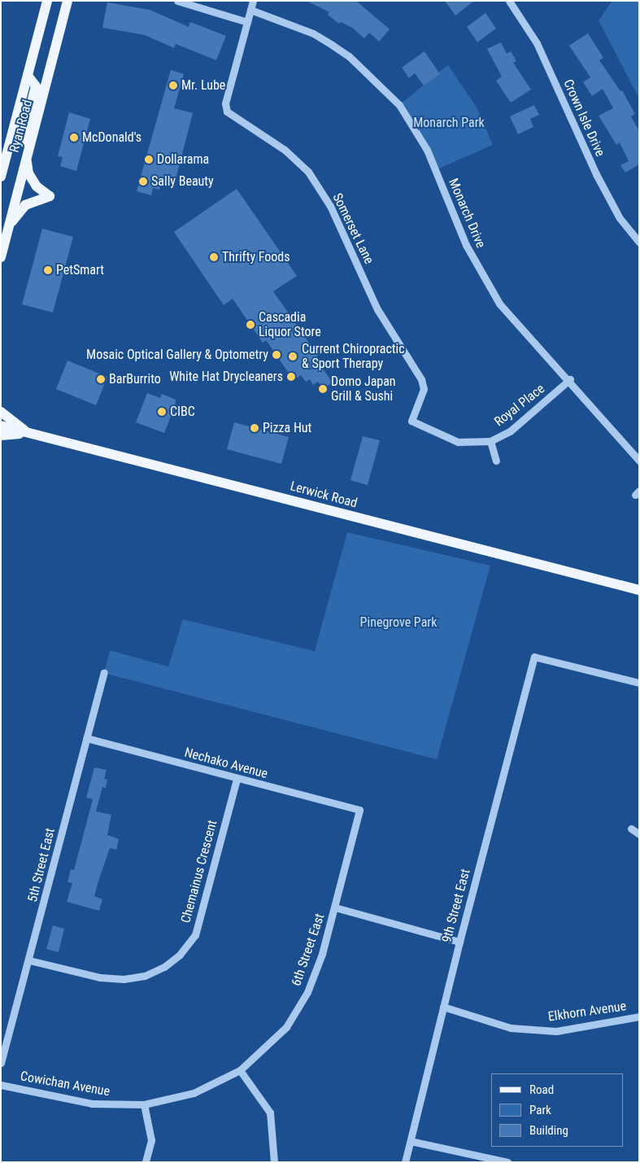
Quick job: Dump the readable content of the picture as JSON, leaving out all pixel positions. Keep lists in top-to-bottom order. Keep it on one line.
{"streets":{"main road":["Ryan Road","Lerwick Road"],"street":["Crown Isle Drive","Monarch Drive","Somerset Lane","Royal Place","Nechako Avenue","5th Street East","Chemainus Crescent","9th Street East","6th Street East","Elkhorn Avenue","Cowichan Avenue"]},"crossings":[["Monarch Drive","Somerset Lane"],["Monarch Drive","Royal Place"],["Somerset Lane","Royal Place"],["Nechako Avenue","5th Street East"],["Nechako Avenue","Chemainus Crescent"],["Nechako Avenue","6th Street East"],["5th Street East","Chemainus Crescent"],["9th Street East","Elkhorn Avenue"],["6th Street East","Cowichan Avenue"]],"parks":["Monarch Park","Pinegrove Park"],"places":["Mr. Lube","McDonald's","Dollarama","Sally Beauty","Thrifty Foods","PetSmart","Cascadia Liquor Store","Mosaic Optical Gallery & Optometry","Current Chiropractic & Sport Therapy","White Hat Drycleaners","BarBurrito","Domo Japan Grill & Sushi","CIBC","Pizza Hut"],"legend":["Road","Park","Building"]}
